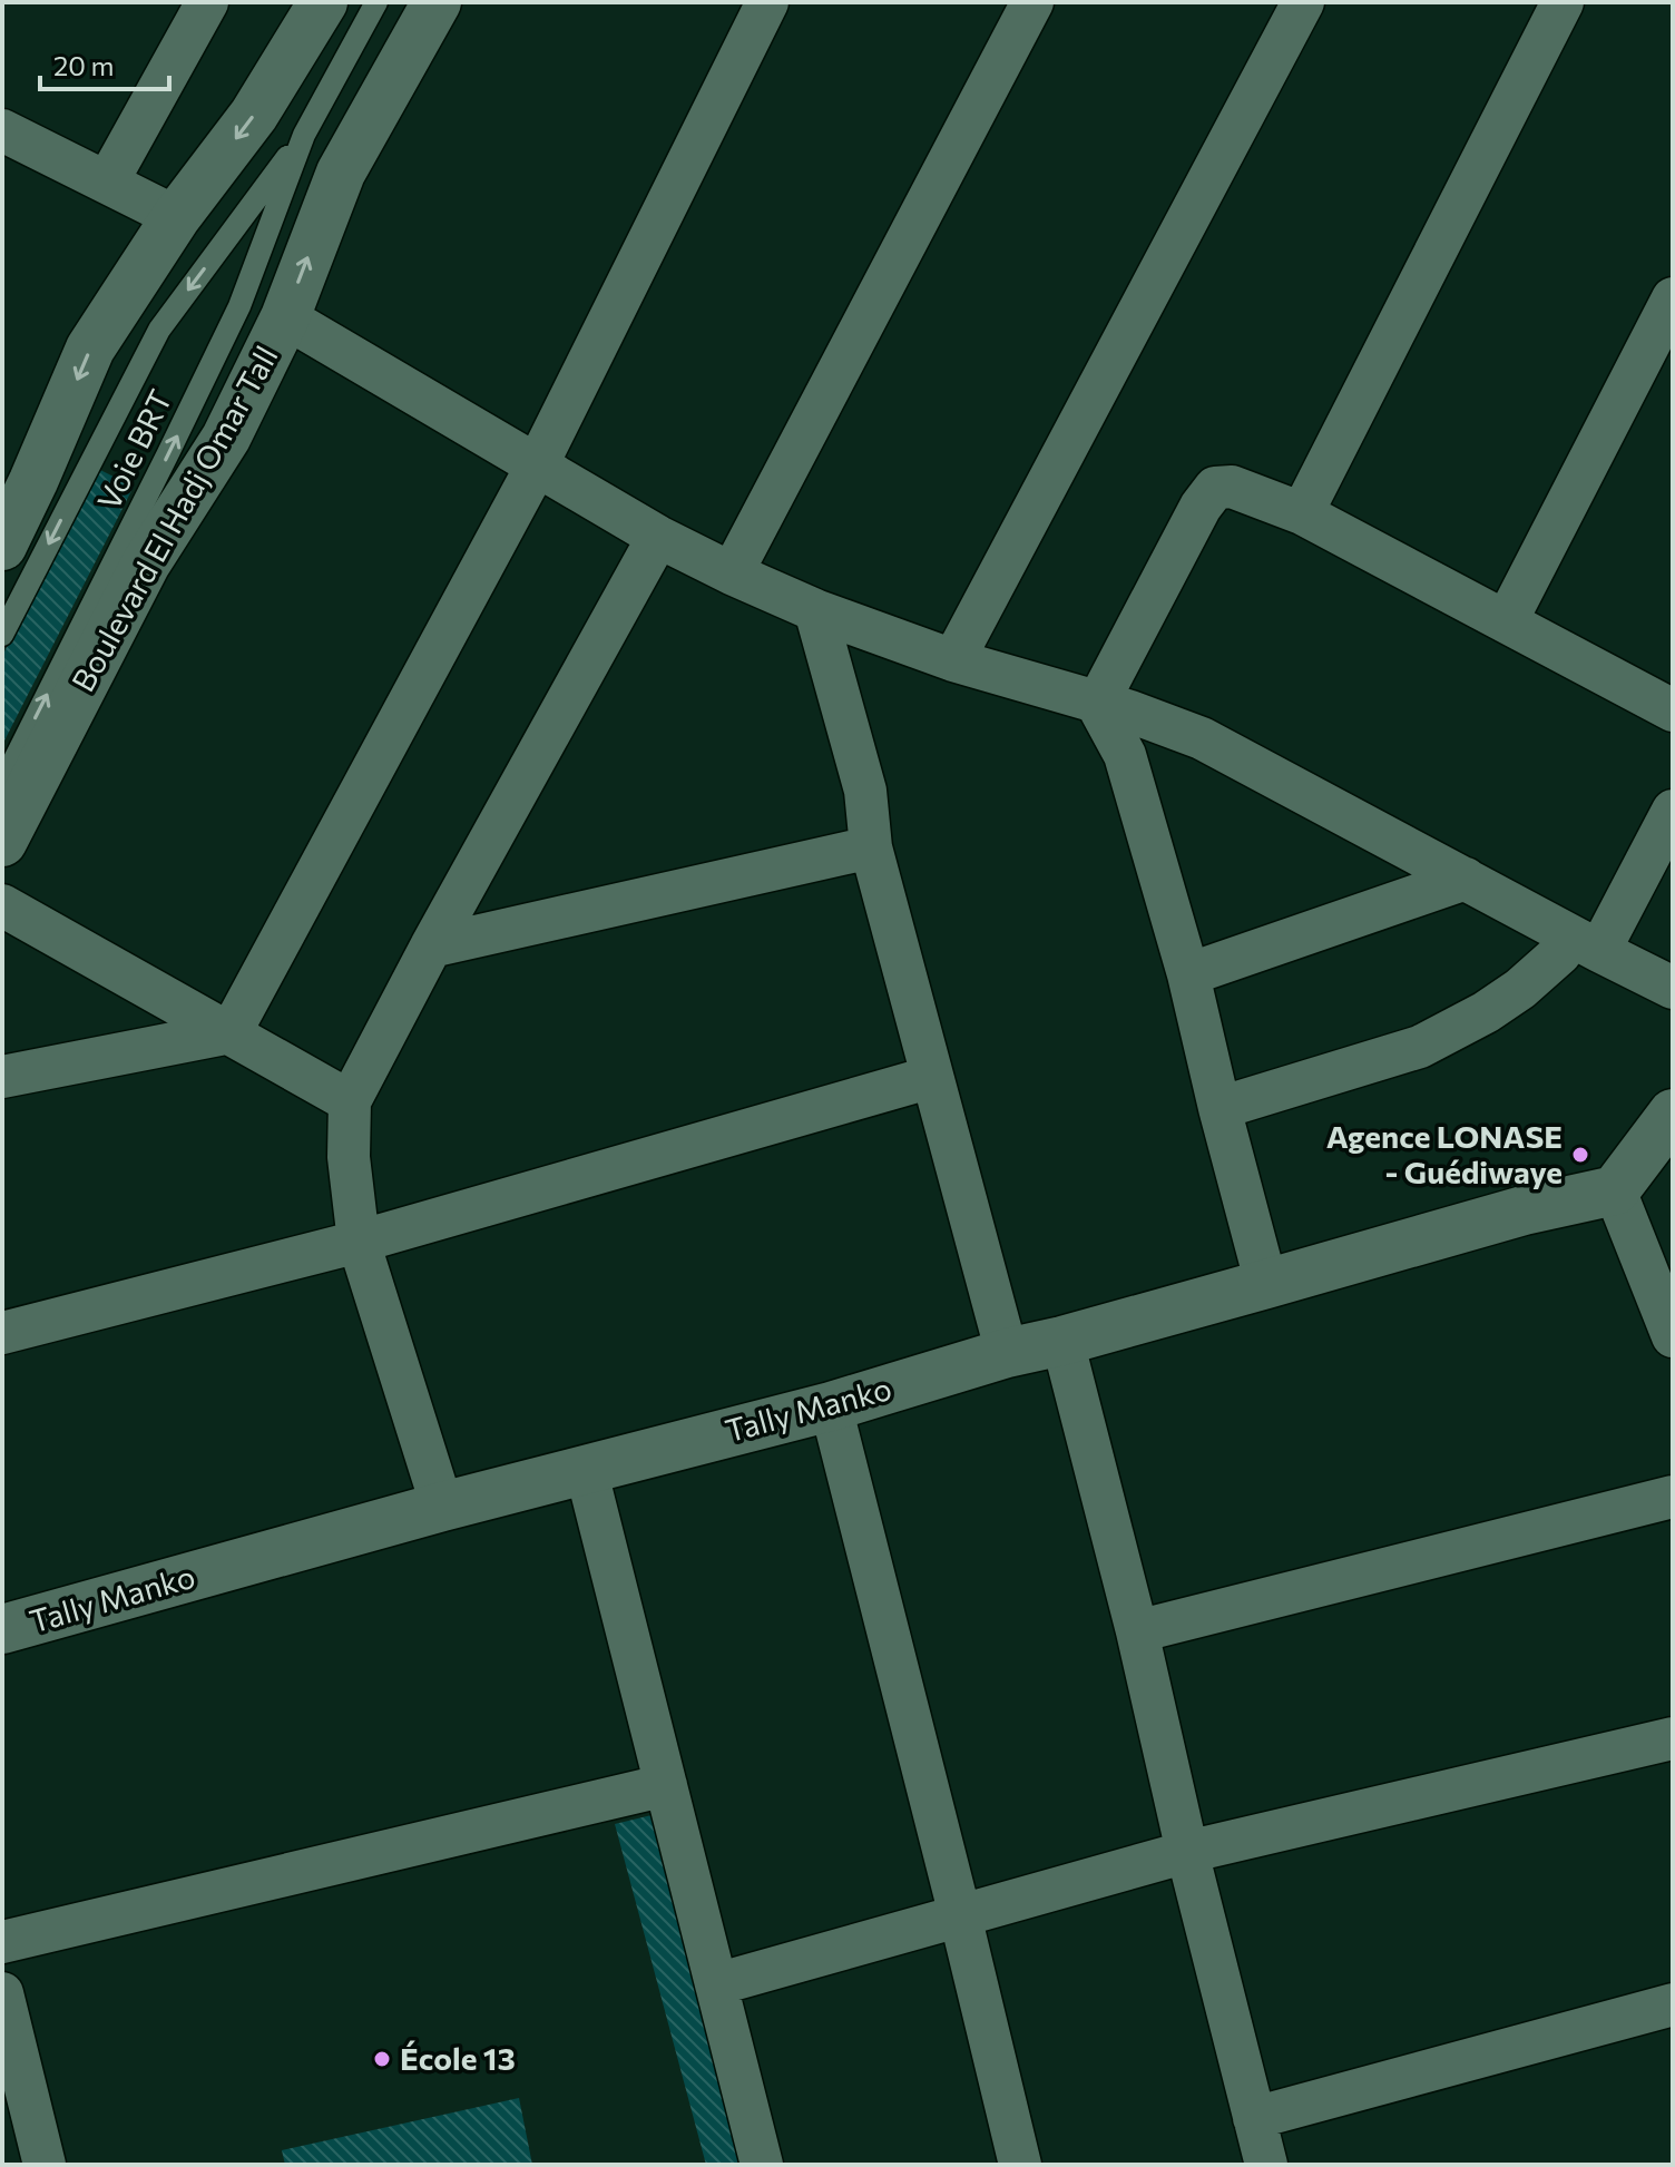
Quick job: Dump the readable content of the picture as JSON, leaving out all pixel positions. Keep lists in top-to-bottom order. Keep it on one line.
{"streets":{"street":["Boulevard El Hadj Omar Tall","Tally Manko"],"lane":["Voie BRT"]},"places":["Agence LONASE - Guédiwaye","École 13"],"scale_bar":"20 m"}
